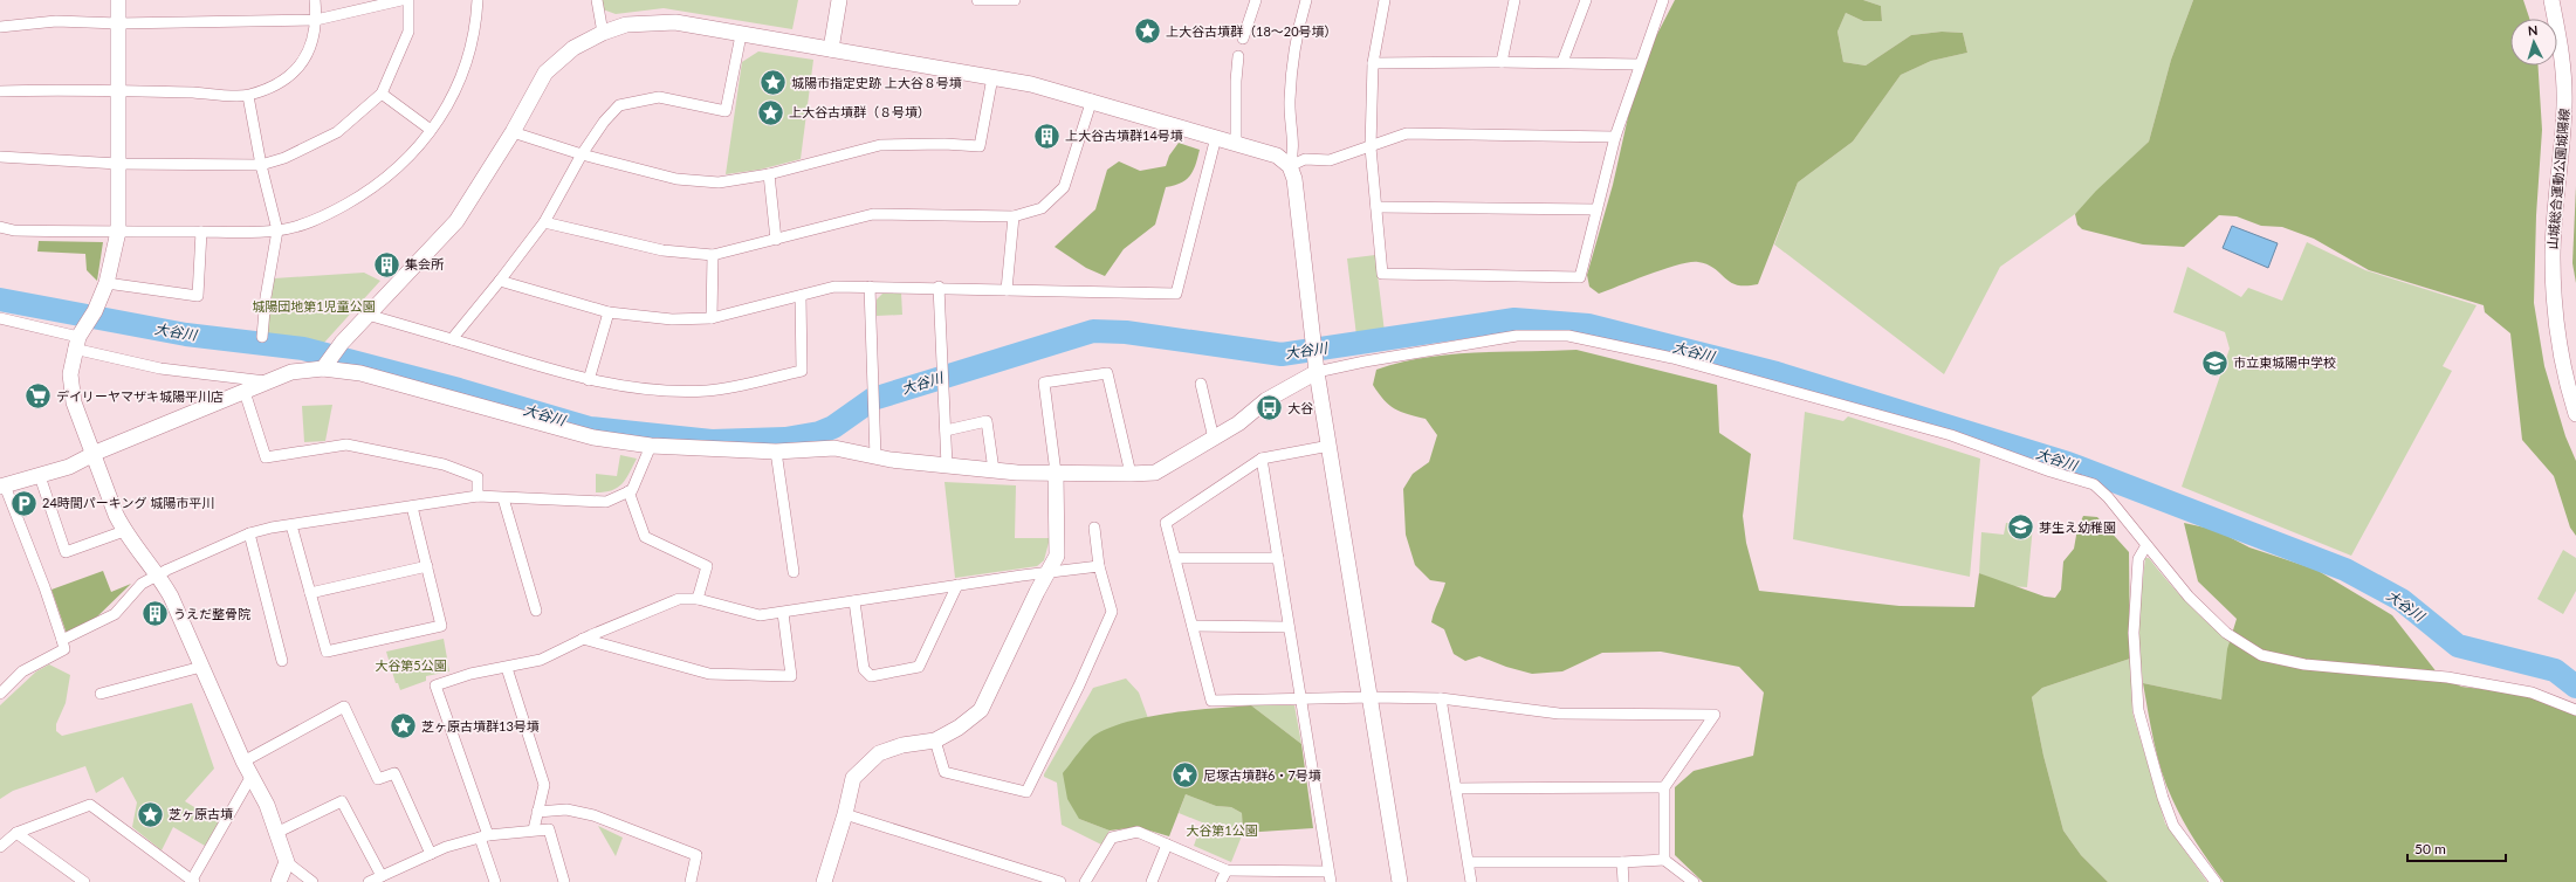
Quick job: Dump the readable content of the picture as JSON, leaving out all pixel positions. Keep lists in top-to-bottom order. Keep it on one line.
{"streets":{"street":["山城総合運動公園城陽線"]},"water":["大谷川"],"parks":["城陽団地第1児童公園","大谷第5公園","大谷第1公園"],"places":{"place":["上大谷古墳群（18～20号墳）","城陽市指定史跡 上大谷８号墳","上大谷古墳群（８号墳）","芝ヶ原古墳群13号墳","尼塚古墳群6・7号墳","芝ヶ原古墳"],"building":["上大谷古墳群14号墳","集会所","うえだ整骨院"],"school or university":["市立東城陽中学校","芽生え幼稚園"],"supermarket":["デイリーヤマザキ城陽平川店"],"bus stop":["大谷"],"parking":["24時間パーキング 城陽市平川"]},"scale_bar":"50 m","north":"top"}
